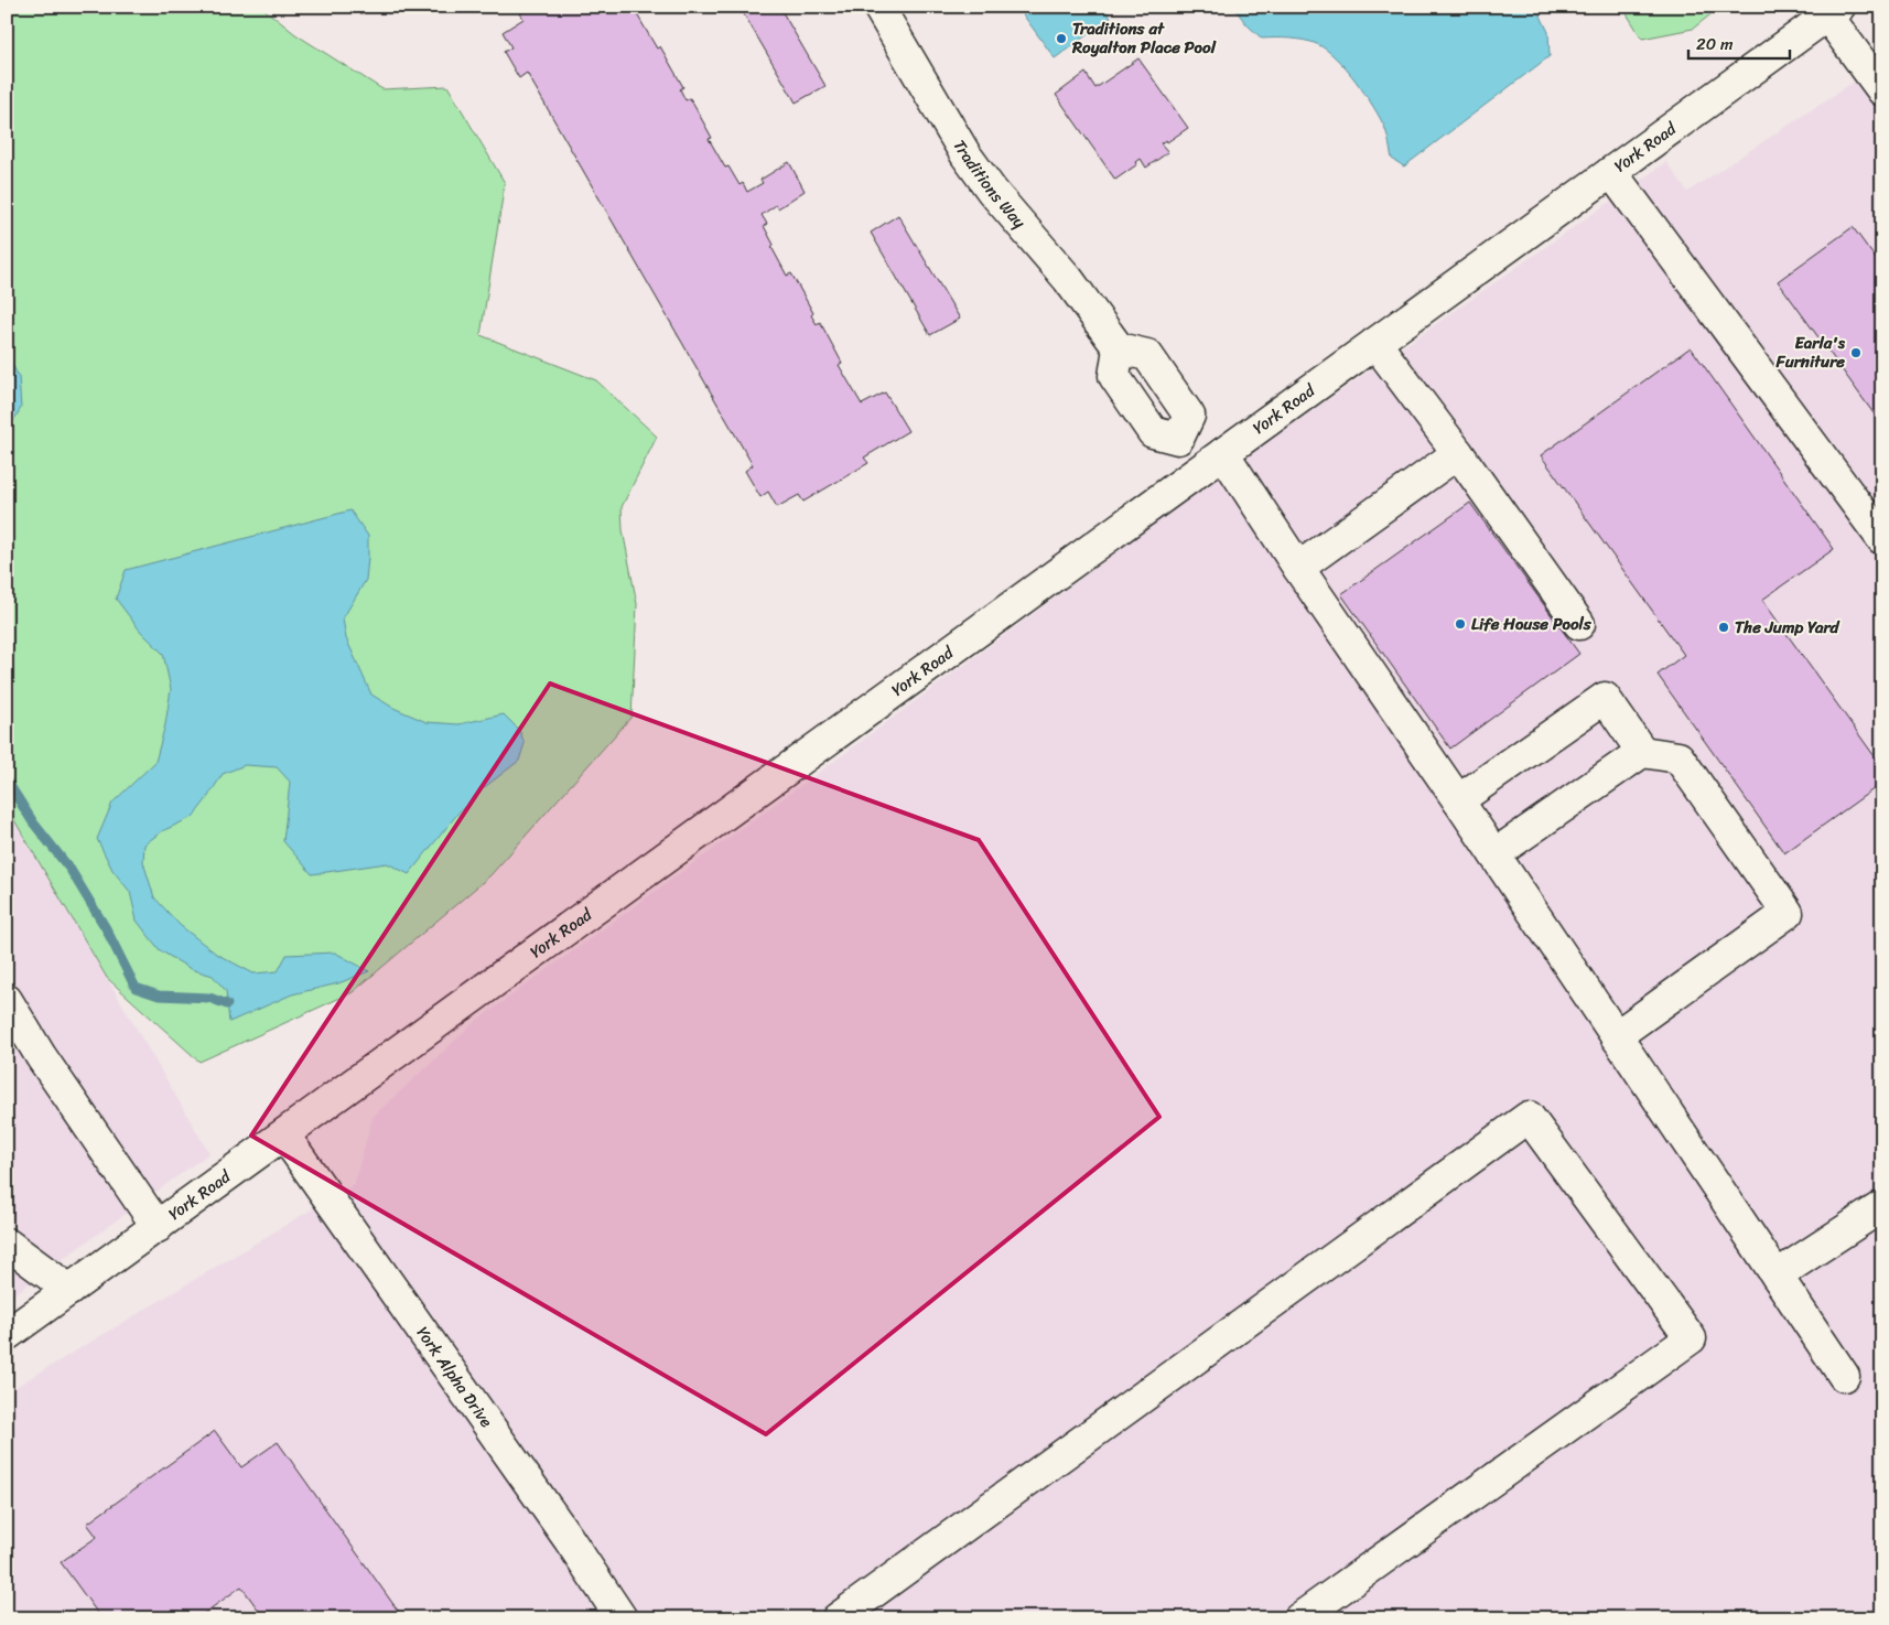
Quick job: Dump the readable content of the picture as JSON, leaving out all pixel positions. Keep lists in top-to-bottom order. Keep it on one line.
{"streets":{"street":["York Road","Traditions Way","York Alpha Drive"]},"crossings":[["York Road","York Alpha Drive"]],"places":["Traditions at Royalton Place Pool","Earla's Furniture","Life House Pools","The Jump Yard"],"scale_bar":"20 m"}
